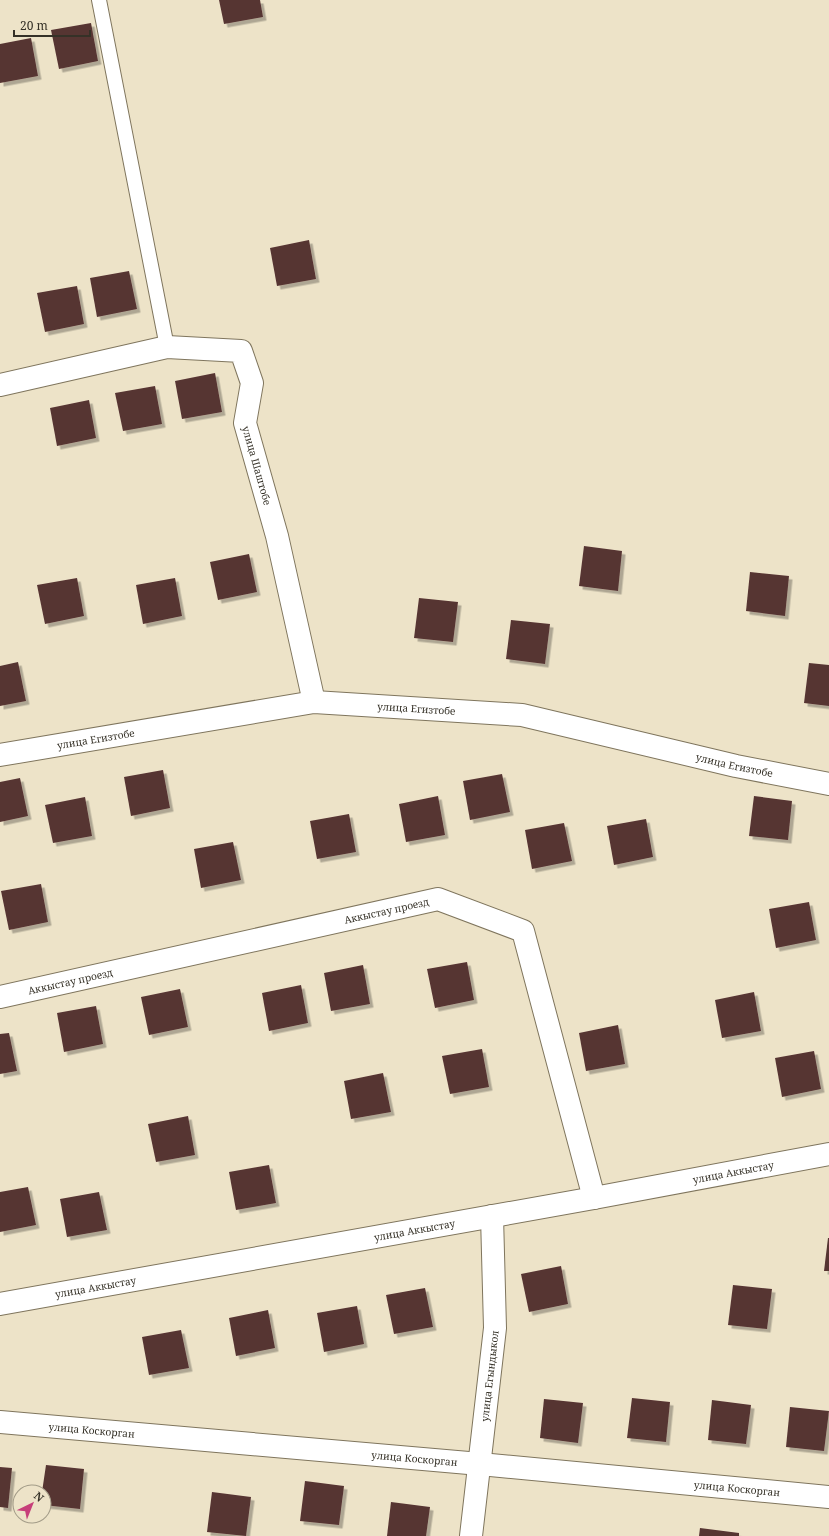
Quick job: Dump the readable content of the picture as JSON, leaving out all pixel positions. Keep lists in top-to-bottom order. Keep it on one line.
{"streets":{"street":["улица Шаштобе","улица Егизтобе","Аккыстау проезд","улица Аккыстау","улица Егындыкол","улица Коскорган"]},"crossings":[["улица Шаштобе","улица Егизтобе"],["Аккыстау проезд","улица Аккыстау"],["улица Аккыстау","улица Егындыкол"],["улица Егындыкол","улица Коскорган"]],"scale_bar":"20 m","north":"top right"}
